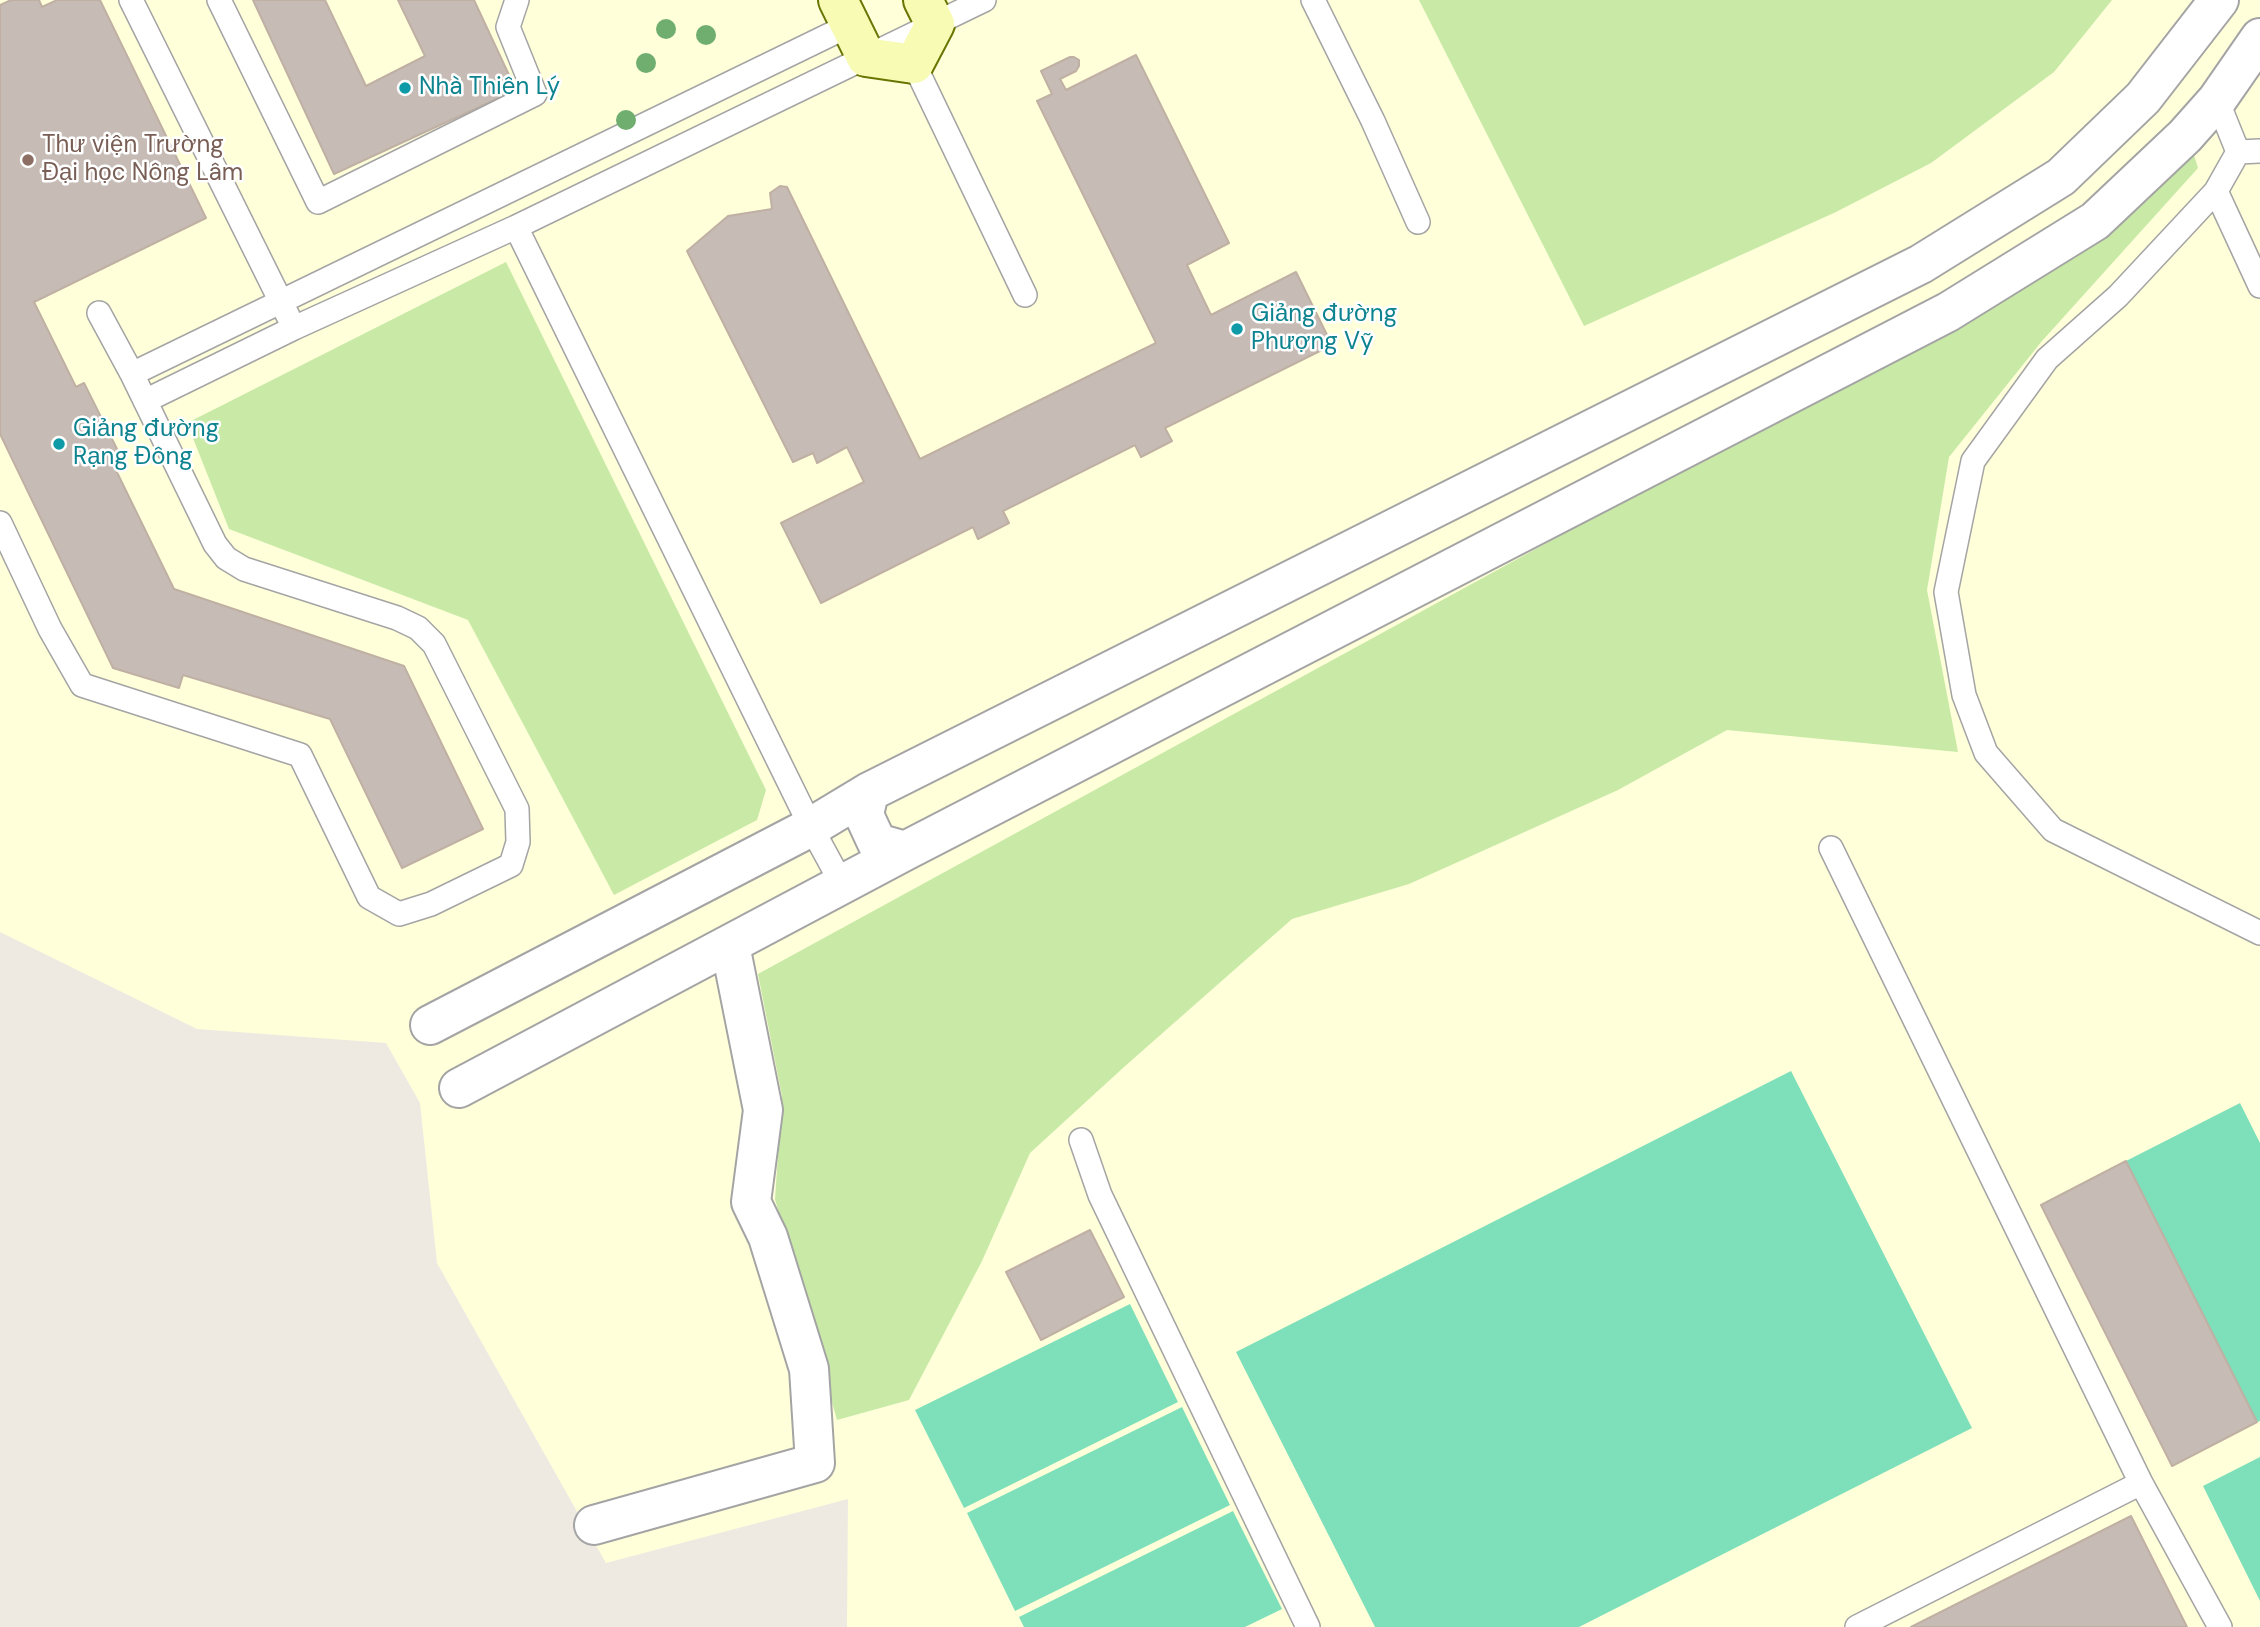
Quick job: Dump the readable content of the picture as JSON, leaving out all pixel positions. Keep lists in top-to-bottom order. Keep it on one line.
{"places":["Nhà Thiên Lý","Thư viện Trường Đại học Nông Lâm","Giảng đường Phượng Vỹ","Giảng đường Rạng Đông"]}
